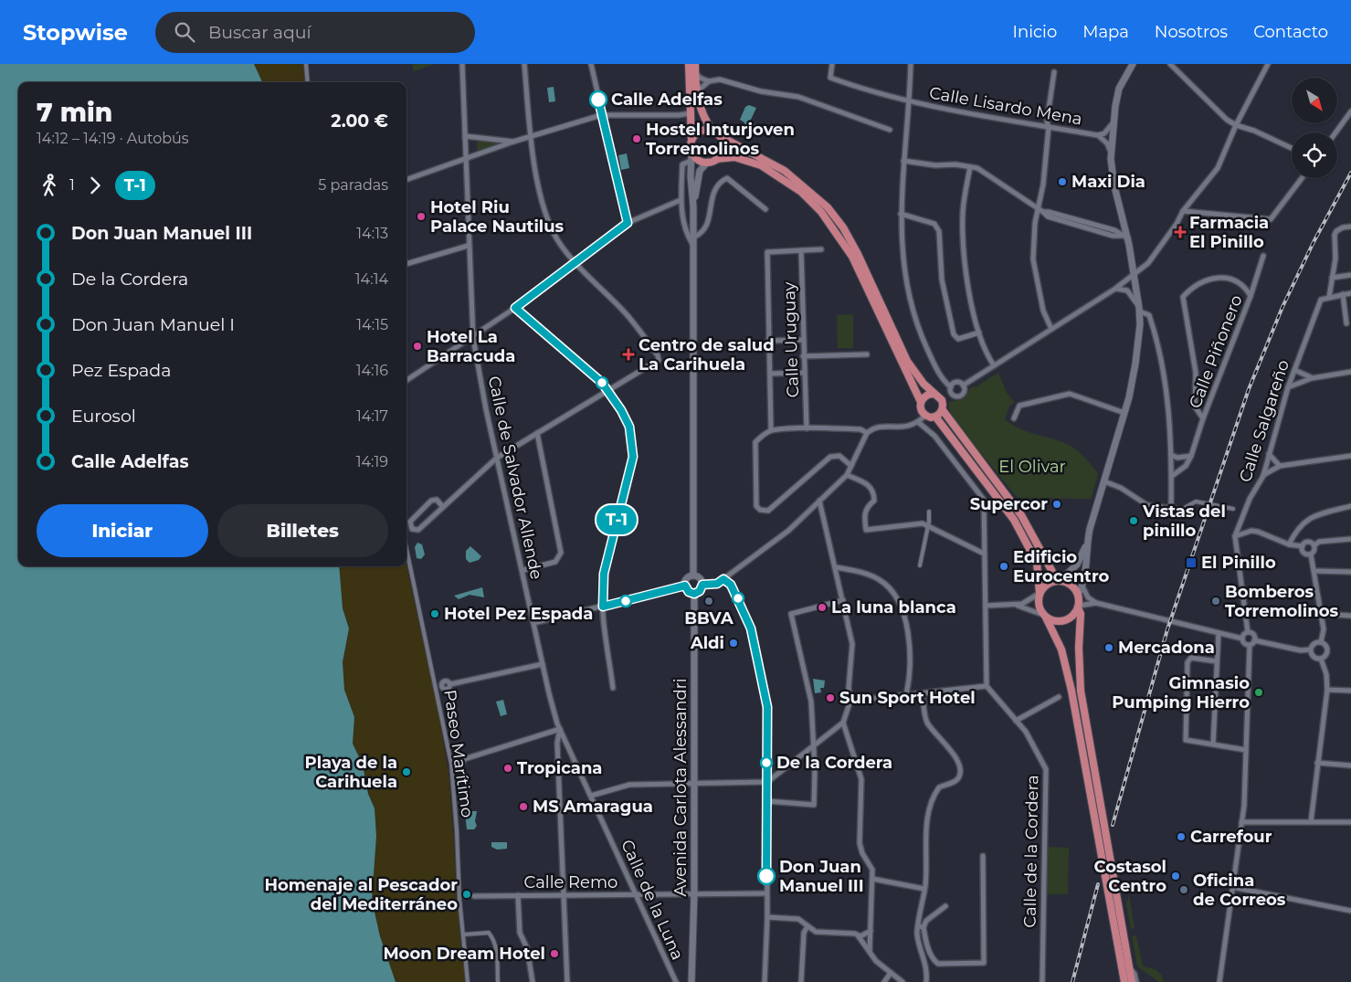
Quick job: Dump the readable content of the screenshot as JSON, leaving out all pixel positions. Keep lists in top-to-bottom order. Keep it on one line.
{"streets":{"main road":["Avenida Carlota Alessandri"],"street":["Calle Lisardo Mena","Calle Uruguay","Calle Piñonero","Calle Salgareño","Calle de Salvador Allende","Paseo Marítimo","Calle de la Cordera","Calle Remo","Calle de la Luna"]},"crossings":[["Calle de Salvador Allende","Calle de la Luna"],["Avenida Carlota Alessandri","Calle Remo"],["Calle Remo","Calle de la Luna"]],"parks":["El Olivar"],"places":{"other":["Calle Adelfas","Hostel Inturjoven Torremolinos","Maxi Dia","Hotel Riu Palace Nautilus","Hotel La Barracuda","Supercor","Vistas del pinillo","Edificio Eurocentro","BBVA","Bomberos Torremolinos","La luna blanca","Hotel Pez Espada","Aldi","Mercadona","Gimnasio Pumping Hierro","Sun Sport Hotel","De la Cordera","Tropicana","Playa de la Carihuela","MS Amaragua","Carrefour","Don Juan Manuel III","Costasol Centro","Oficina de Correos","Homenaje al Pescador del Mediterráneo","Moon Dream Hotel"],"health":["Farmacia El Pinillo","Centro de salud La Carihuela"],"transit":["El Pinillo"]},"lines":["bus line T-1"],"north":"bottom right","page":{"header":"Stopwise","search":"Buscar aquí","nav":["Inicio","Mapa","Nosotros","Contacto"],"on_map":"T-1","heading":["7 min","14:12 – 14:19 · Autobús","2.00 €"],"legs":["1","T-1","5 paradas"],"list":[{"name":"Don Juan Manuel III","value":"14:13"},{"name":"De la Cordera","value":"14:14"},{"name":"Don Juan Manuel I","value":"14:15"},{"name":"Pez Espada","value":"14:16"},{"name":"Eurosol","value":"14:17"},{"name":"Calle Adelfas","value":"14:19"}],"buttons":["Iniciar","Billetes"]}}
